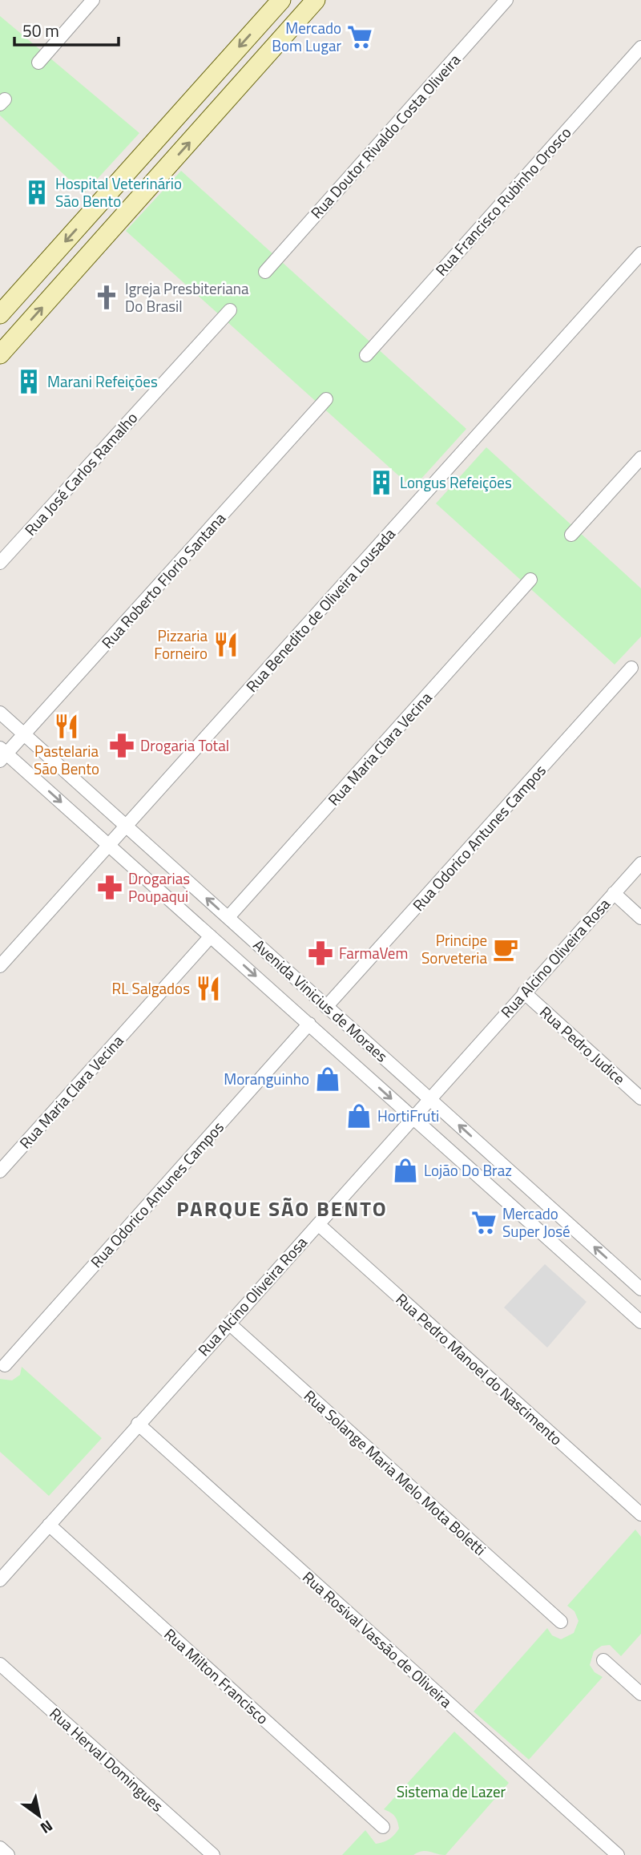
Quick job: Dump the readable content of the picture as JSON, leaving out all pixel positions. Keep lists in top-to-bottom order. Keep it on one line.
{"streets":{"street":["Rua Doutor Rivaldo Costa Oliveira","Rua Francisco Rubinho Orosco","Rua José Carlos Ramalho","Rua Roberto Florio Santana","Rua Benedito de Oliveira Lousada","Rua Maria Clara Vecina","Rua Odorico Antunes Campos","Rua Alcino Oliveira Rosa","Avenida Vinicius de Moraes","Rua Pedro Judice","Rua Pedro Manoel do Nascimento","Rua Solange Maria Melo Mota Boletti","Rua Rosival Vassão de Oliveira","Rua Milton Francisco","Rua Herval Domingues"]},"crossings":[["Rua Roberto Florio Santana","Avenida Vinicius de Moraes"],["Rua Benedito de Oliveira Lousada","Avenida Vinicius de Moraes"],["Rua Maria Clara Vecina","Avenida Vinicius de Moraes"],["Rua Odorico Antunes Campos","Avenida Vinicius de Moraes"],["Rua Alcino Oliveira Rosa","Avenida Vinicius de Moraes"],["Rua Alcino Oliveira Rosa","Rua Pedro Judice"],["Rua Alcino Oliveira Rosa","Rua Pedro Manoel do Nascimento"],["Rua Alcino Oliveira Rosa","Rua Solange Maria Melo Mota Boletti"],["Rua Alcino Oliveira Rosa","Rua Rosival Vassão de Oliveira"],["Rua Alcino Oliveira Rosa","Rua Milton Francisco"]],"districts":["PARQUE SÃO BENTO"],"parks":["Sistema de Lazer"],"places":{"supermarket":["Mercado Bom Lugar","Mercado Super José"],"building":["Hospital Veterinário São Bento","Marani Refeições","Longus Refeições"],"church":["Igreja Presbiteriana Do Brasil"],"restaurant":["Pizzaria Forneiro","Pastelaria São Bento","RL Salgados"],"pharmacy":["Drogaria Total","Drogarias Poupaqui","FarmaVem"],"cafe":["Principe Sorveteria"],"shop":["Moranguinho","HortiFruti","Lojão Do Braz"]},"scale_bar":"50 m","north":"bottom right"}
